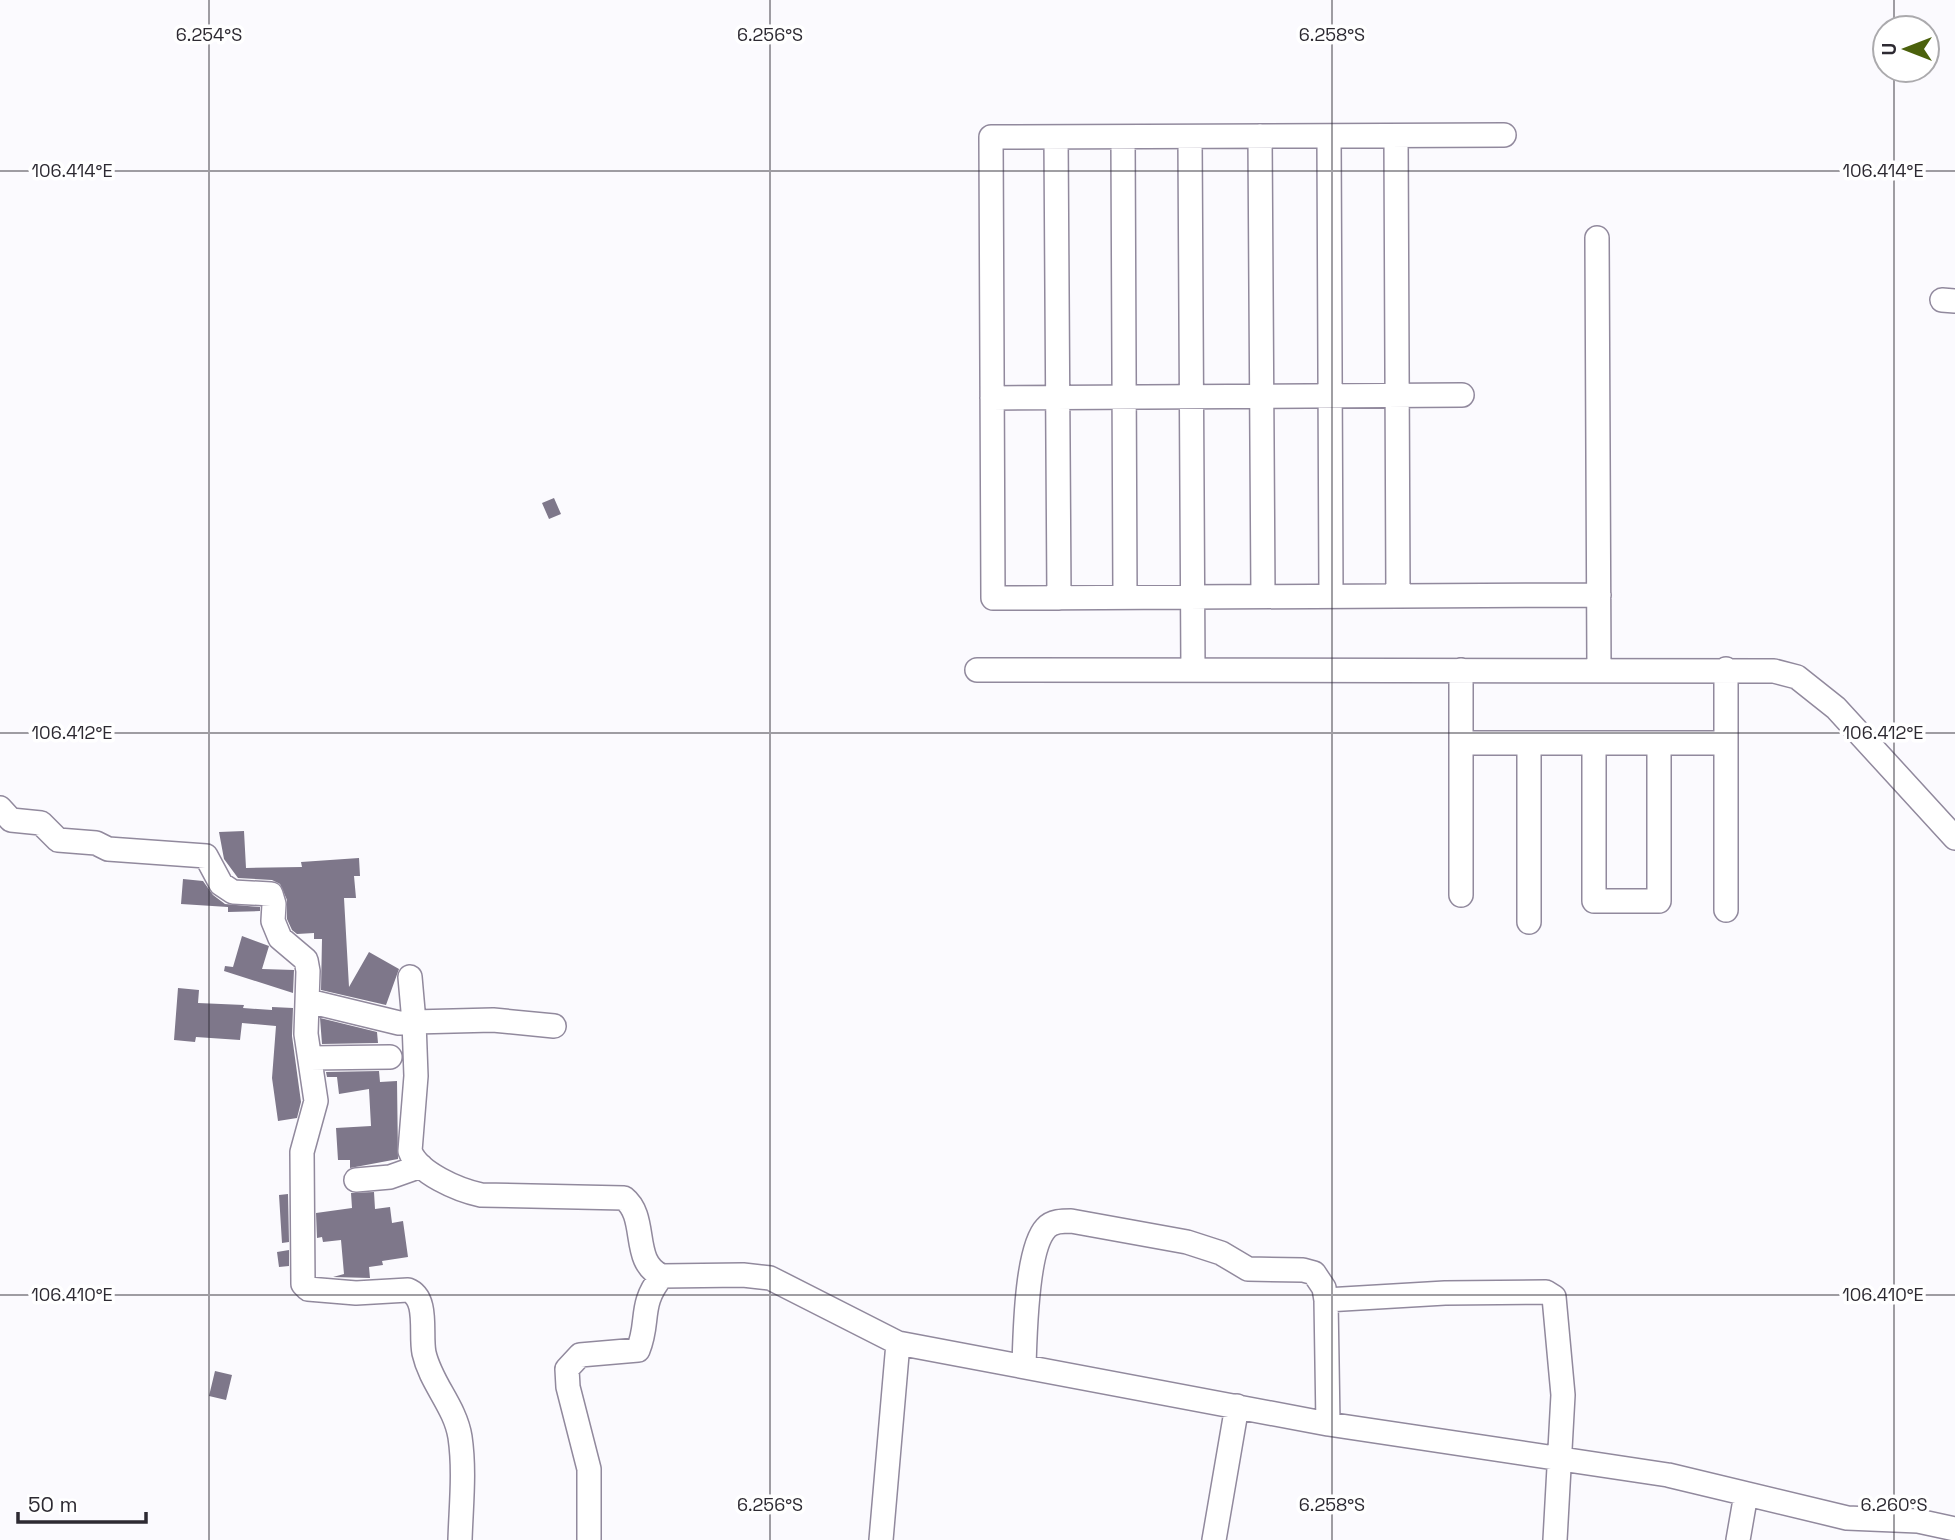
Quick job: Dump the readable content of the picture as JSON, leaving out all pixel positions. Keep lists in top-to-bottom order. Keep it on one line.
{"scale_bar":"50 m","north":"left","coordinates":["6.254°S","6.256°S","6.258°S","106.414°E","106.412°E","106.410°E","6.260°S"]}
